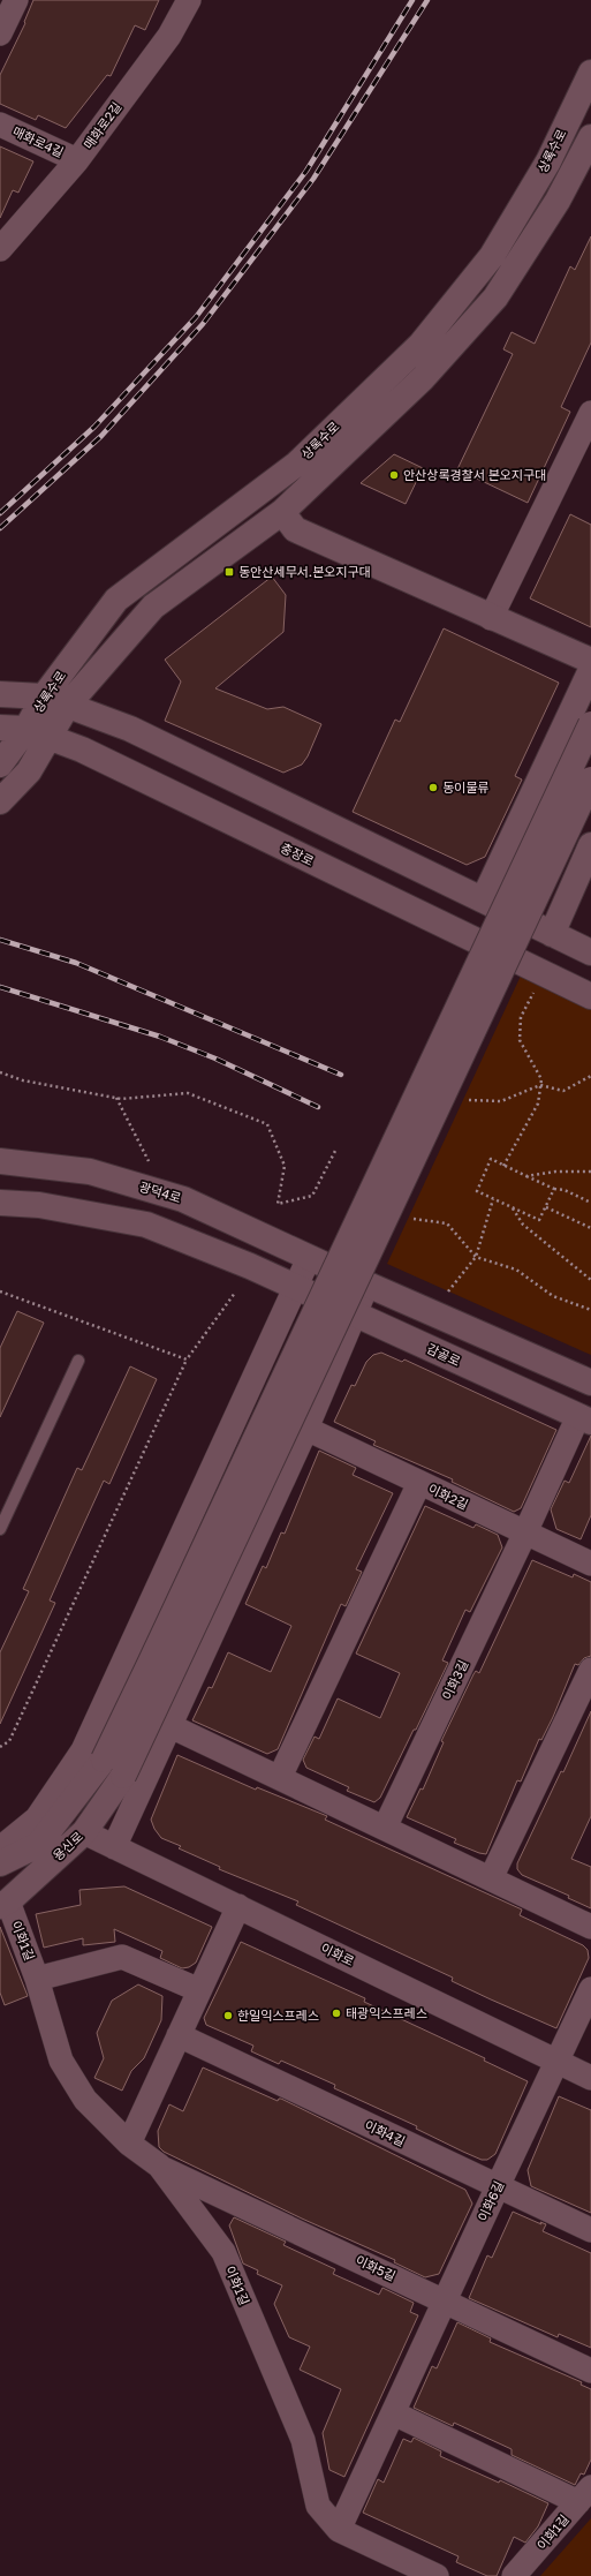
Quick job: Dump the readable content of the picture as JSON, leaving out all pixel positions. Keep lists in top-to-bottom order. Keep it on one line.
{"streets":{"street":["매화로2길","매화로4길","상록수로","충장로","광덕4로","감골로","이화2길","이화3길","용신로","이화1길","이화로","이화4길","이화6길","이화5길"]},"crossings":[["매화로2길","매화로4길"],["상록수로","충장로"],["감골로","이화3길"],["이화2길","이화3길"],["용신로","이화1길"],["용신로","이화로"],["이화1길","이화6길"],["이화1길","이화5길"],["이화로","이화6길"],["이화4길","이화6길"],["이화6길","이화5길"]],"places":{"other":["안산상록경찰서 본오지구대","동이물류","태광익스프레스","한일익스프레스"],"transit":["동안산세무서.본오지구대"]}}
